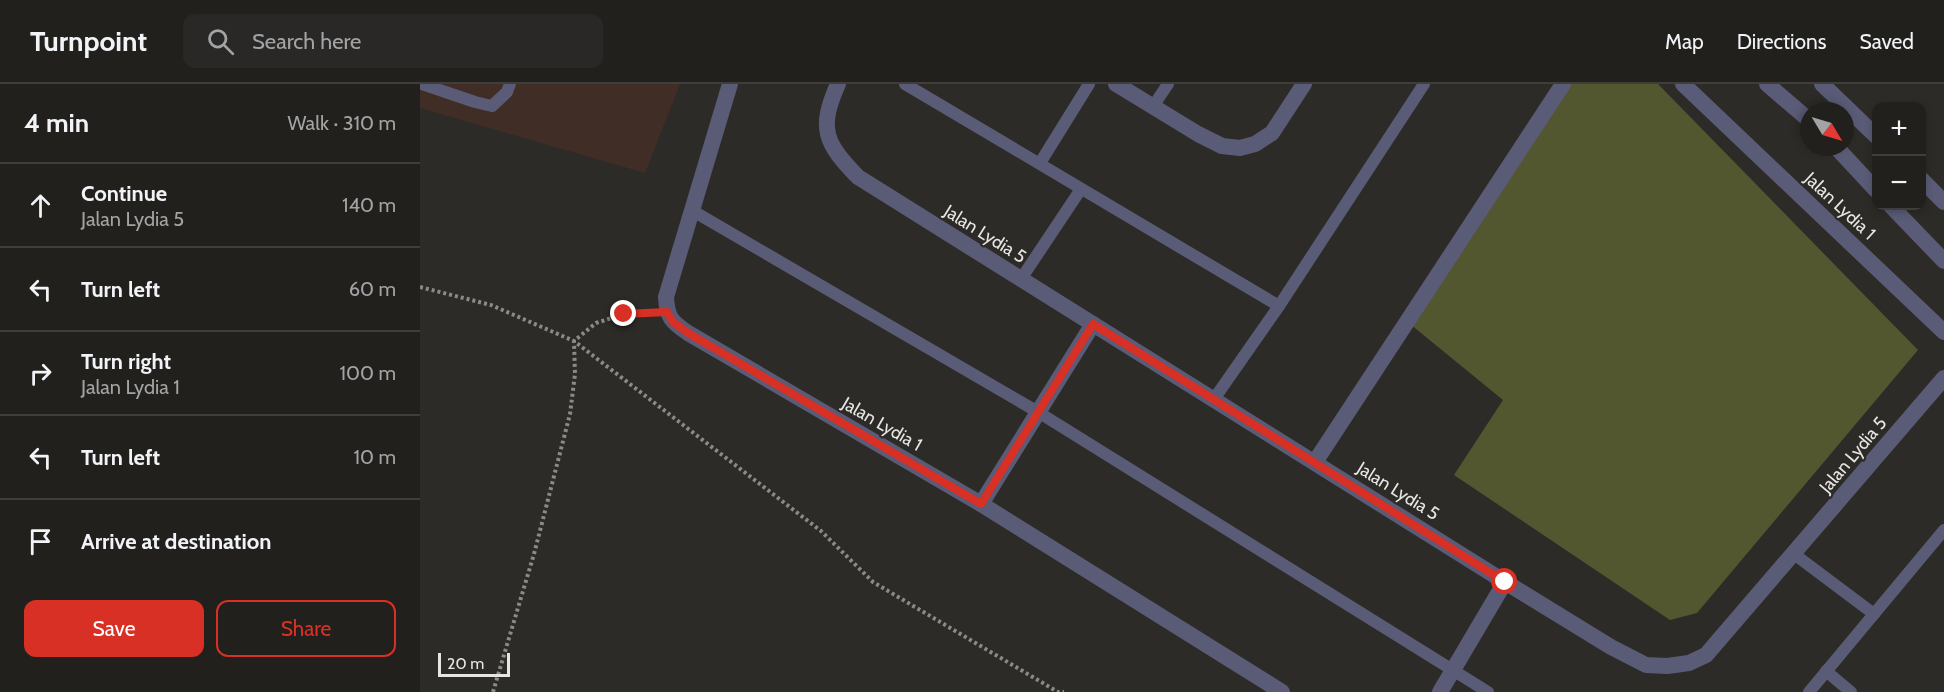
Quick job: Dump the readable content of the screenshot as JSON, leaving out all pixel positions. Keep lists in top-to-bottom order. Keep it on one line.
{"streets":{"street":["Jalan Lydia 1","Jalan Lydia 5"]},"scale_bar":"20 m","north":"bottom right","page":{"header":"Turnpoint","search":"Search here","nav":["Map","Directions","Saved"],"heading":["4 min","Walk · 310 m"],"map_buttons":["+","−"],"list":[["Continue","Jalan Lydia 5","140 m"],["Turn left","60 m"],["Turn right","Jalan Lydia 1","100 m"],["Turn left","10 m"],"Arrive at destination"],"buttons":["Save","Share"],"scale":"20 m"}}
